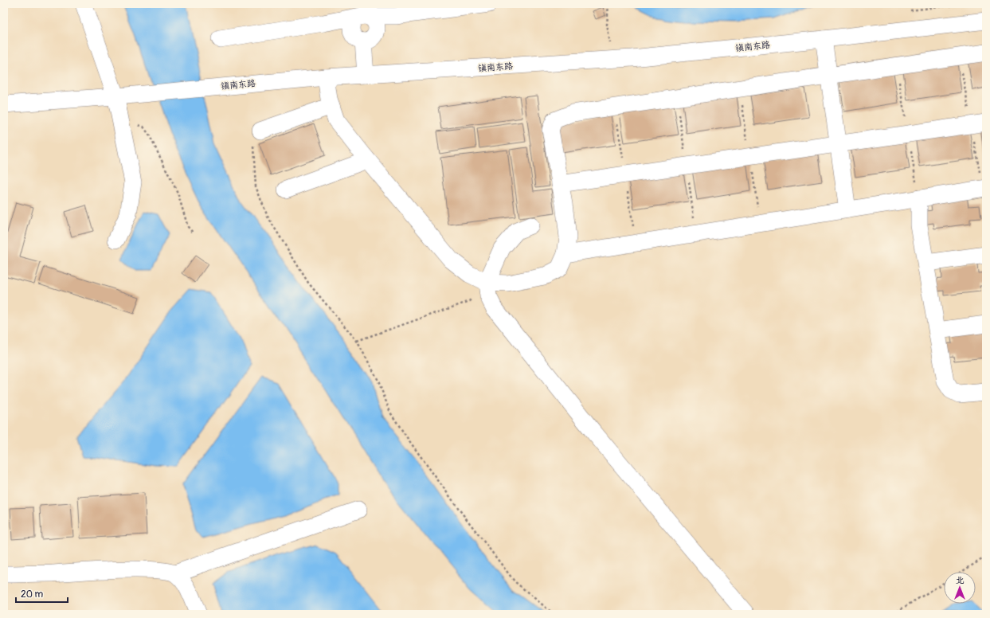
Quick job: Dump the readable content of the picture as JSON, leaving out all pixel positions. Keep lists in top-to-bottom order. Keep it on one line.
{"streets":{"street":["镇南东路"]},"scale_bar":"20 m","north":"top"}
